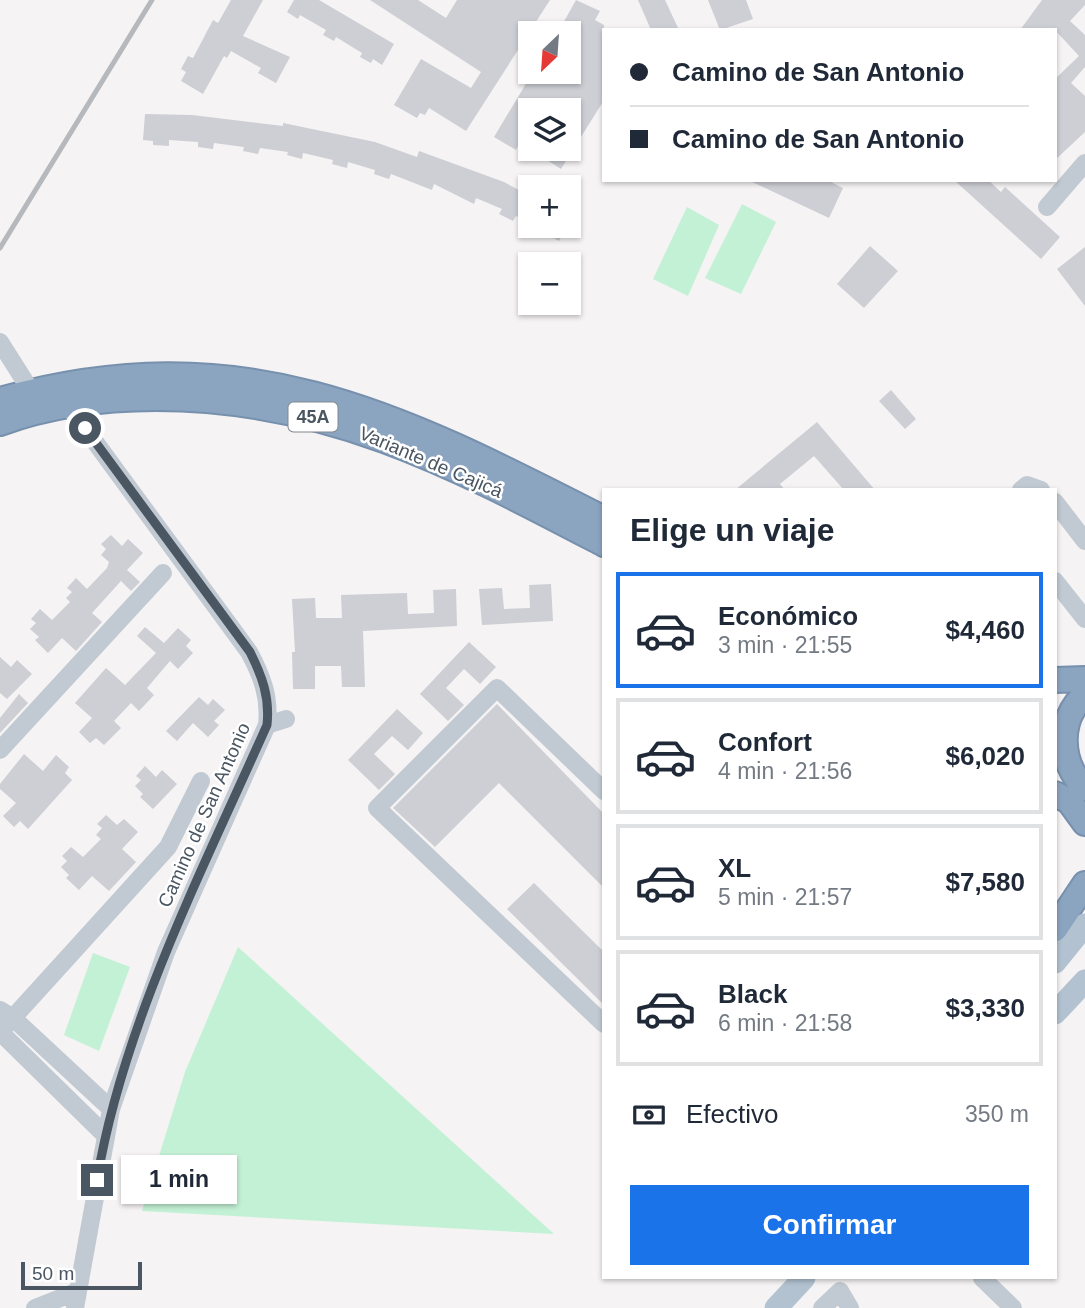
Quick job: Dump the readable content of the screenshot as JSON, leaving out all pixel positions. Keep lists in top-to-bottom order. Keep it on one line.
{"streets":{"highway":["45A","Variante de Cajicá"],"street":["Camino de San Antonio"]},"crossings":[["Variante de Cajicá","Camino de San Antonio"]],"scale_bar":"50 m","north":"bottom left","page":{"map_buttons":["+","−"],"banner":["Camino de San Antonio","Camino de San Antonio"],"heading":"Elige un viaje","list":[{"name":"Económico","note":"3 min · 21:55","value":"$4,460"},{"name":"Confort","note":"4 min · 21:56","value":"$6,020"},{"name":"XL","note":"5 min · 21:57","value":"$7,580"},{"name":"Black","note":"6 min · 21:58","value":"$3,330"}],"pay":["Efectivo","350 m"],"bubble":"1 min","buttons":"Confirmar","scale":"50 m"}}
